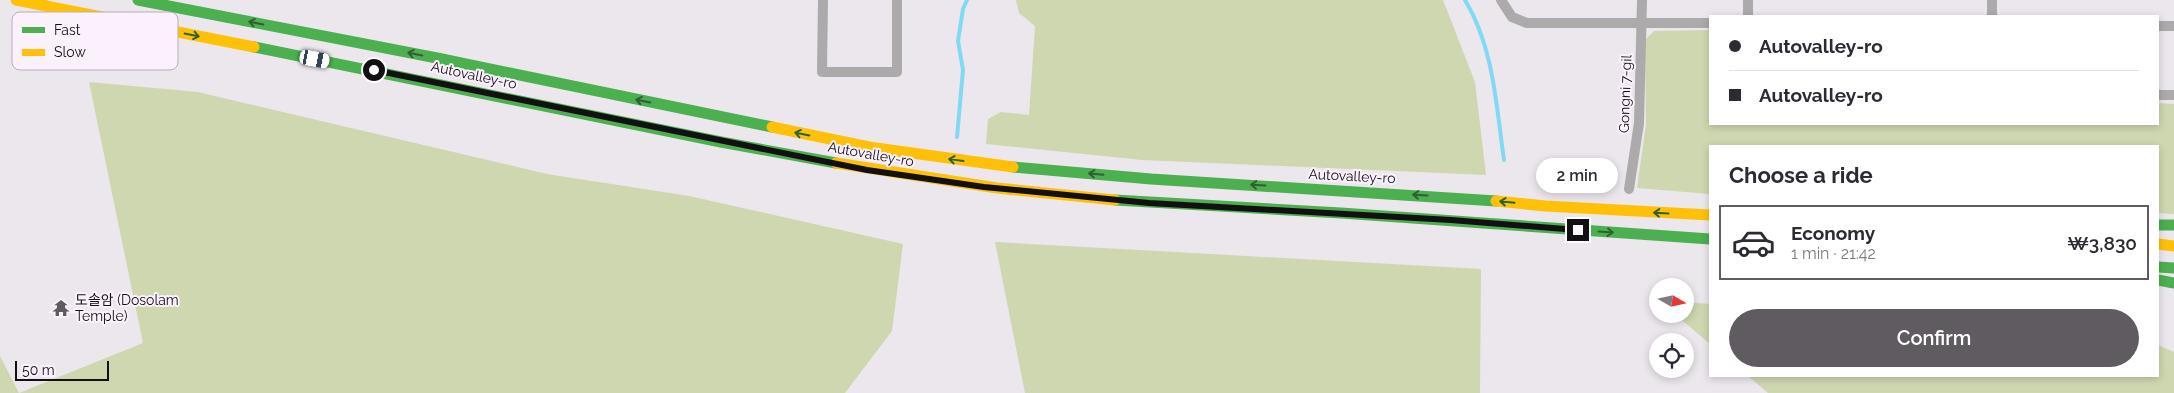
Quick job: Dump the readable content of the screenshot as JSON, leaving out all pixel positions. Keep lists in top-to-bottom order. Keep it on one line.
{"streets":{"highway":["Autovalley-ro"],"street":["Gongni 7-gil"]},"places":{"temple":["도솔암 (Dosolam Temple)"]},"legend":["Fast","Slow"],"scale_bar":"50 m","north":"right","page":{"banner":["Autovalley-ro","Autovalley-ro"],"heading":"Choose a ride","bubble":"2 min","list":[{"name":"Economy","note":"1 min · 21:42","value":"₩3,830"}],"buttons":"Confirm","scale":"50 m"}}
